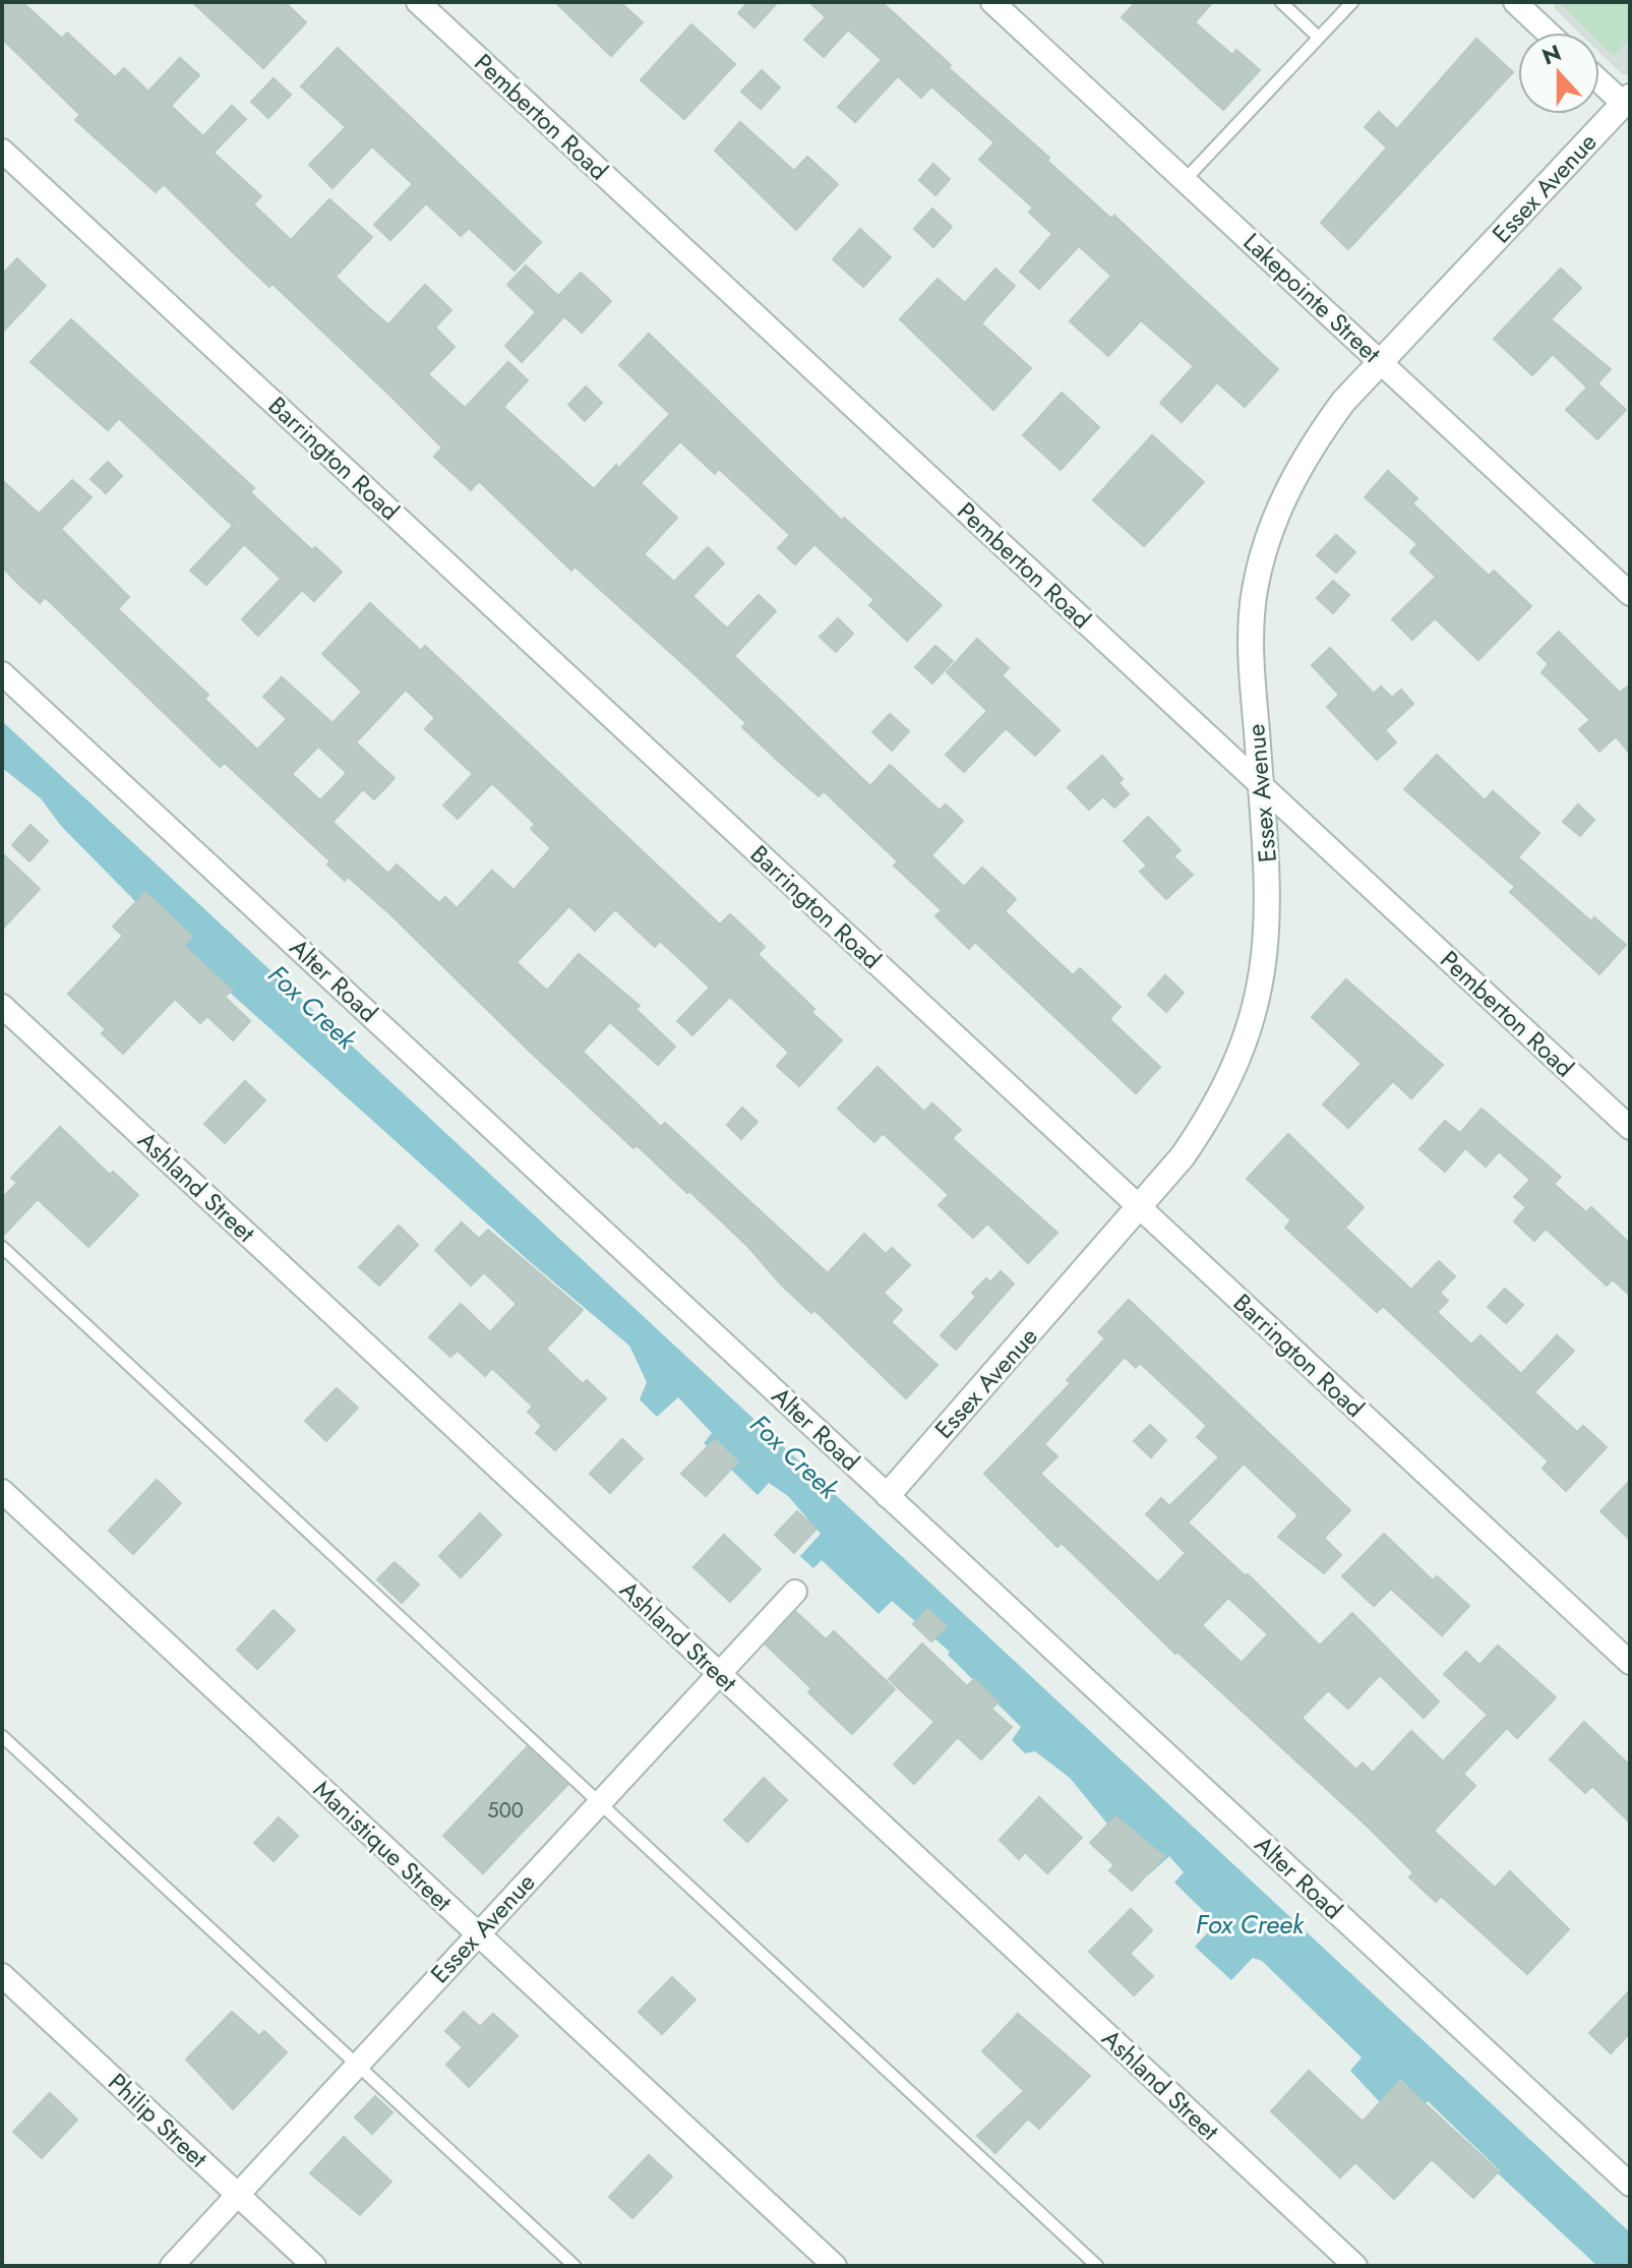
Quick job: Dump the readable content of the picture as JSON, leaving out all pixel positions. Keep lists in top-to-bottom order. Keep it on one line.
{"streets":{"street":["Pemberton Road","Essex Avenue","Lakepointe Street","Barrington Road","Alter Road","Ashland Street","Manistique Street","Philip Street"]},"crossings":[["Pemberton Road","Essex Avenue"],["Essex Avenue","Lakepointe Street"],["Essex Avenue","Barrington Road"],["Essex Avenue","Alter Road"],["Essex Avenue","Ashland Street"],["Essex Avenue","Manistique Street"],["Essex Avenue","Philip Street"]],"water":["Fox Creek"],"house_numbers":["500"],"north":"top"}
